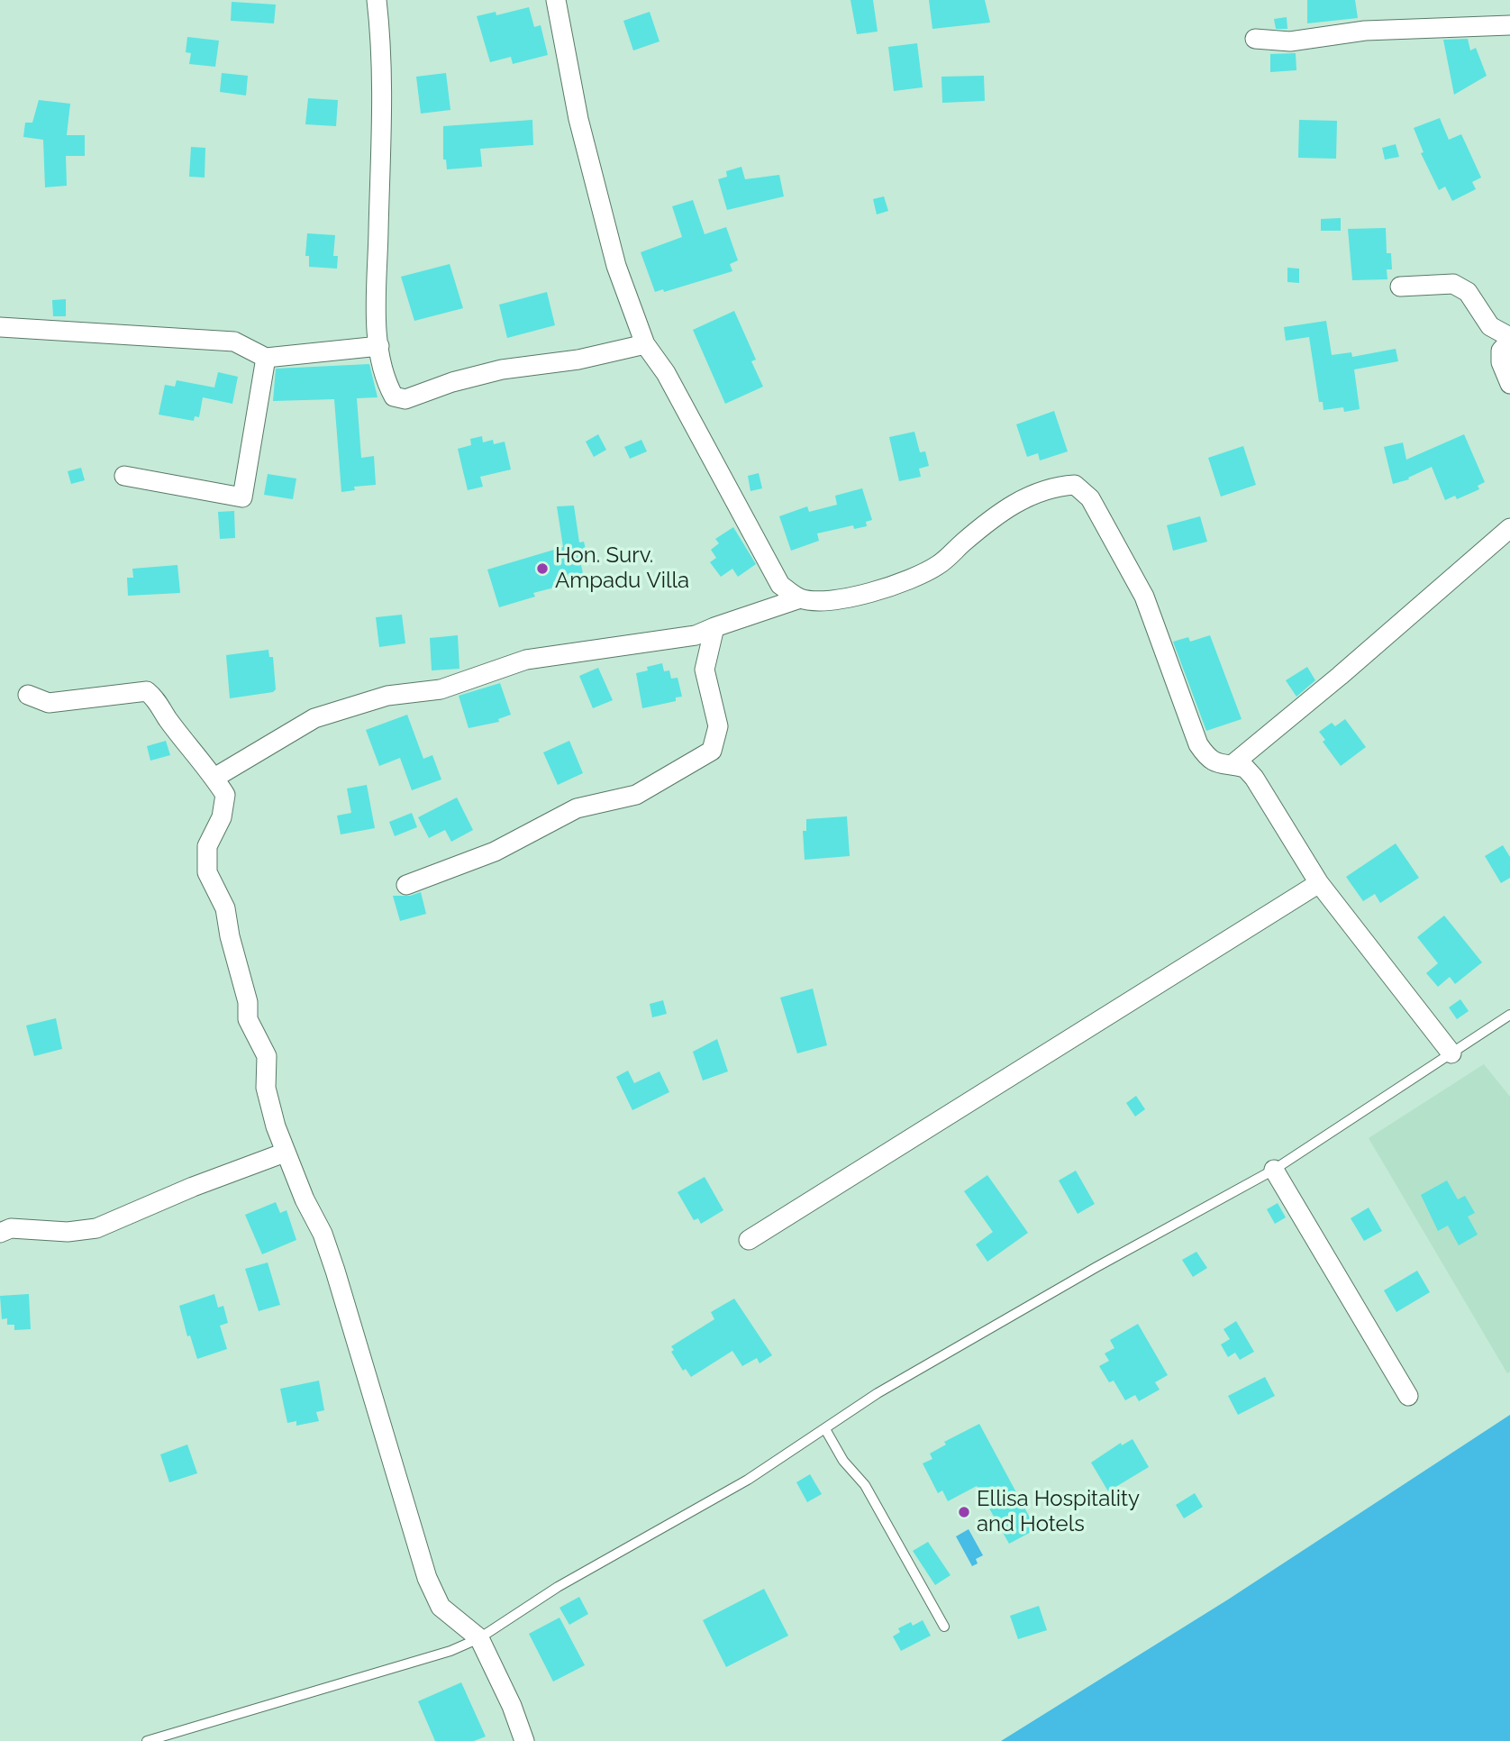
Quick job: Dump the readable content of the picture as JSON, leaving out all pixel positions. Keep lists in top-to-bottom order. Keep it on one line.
{"places":["Hon. Surv. Ampadu Villa","Ellisa Hospitality and Hotels"]}
